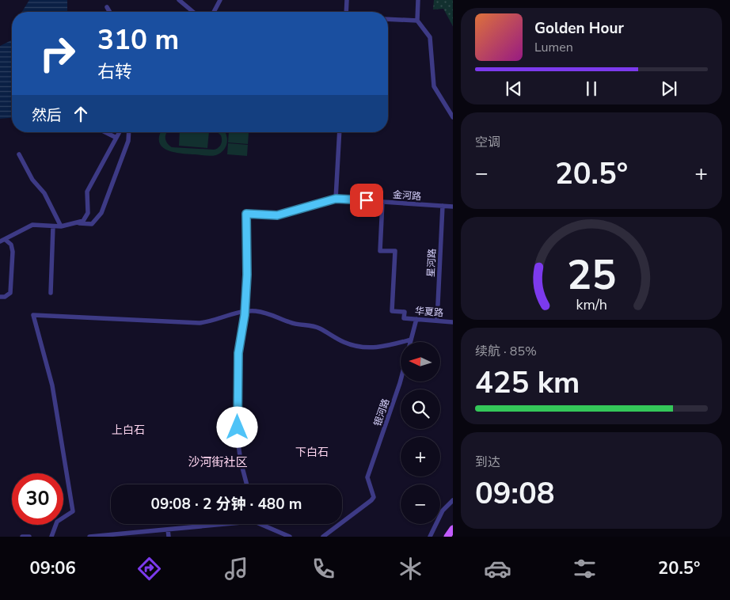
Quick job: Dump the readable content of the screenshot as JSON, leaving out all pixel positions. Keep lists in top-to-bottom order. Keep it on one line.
{"streets":{"street":["金河路","星河路","华夏路","银河路"]},"crossings":[["金河路","星河路"],["金河路","华夏路"],["星河路","华夏路"]],"districts":["上白石","下白石","沙河街社区"],"north":"left","page":{"turn":["310 m","右转"],"song":["Golden Hour","Lumen"],"then":"然后","tile":["空调",["续航 · 85%","425 km"],["到达","09:08"]],"heat":["−","20.5°","+"],"map_buttons":["+","−"],"limit":"30","trip":"09:08 · 2 分钟 · 480 m","tabs":["09:06","20.5°"],"gauge":["25","km/h"]}}
